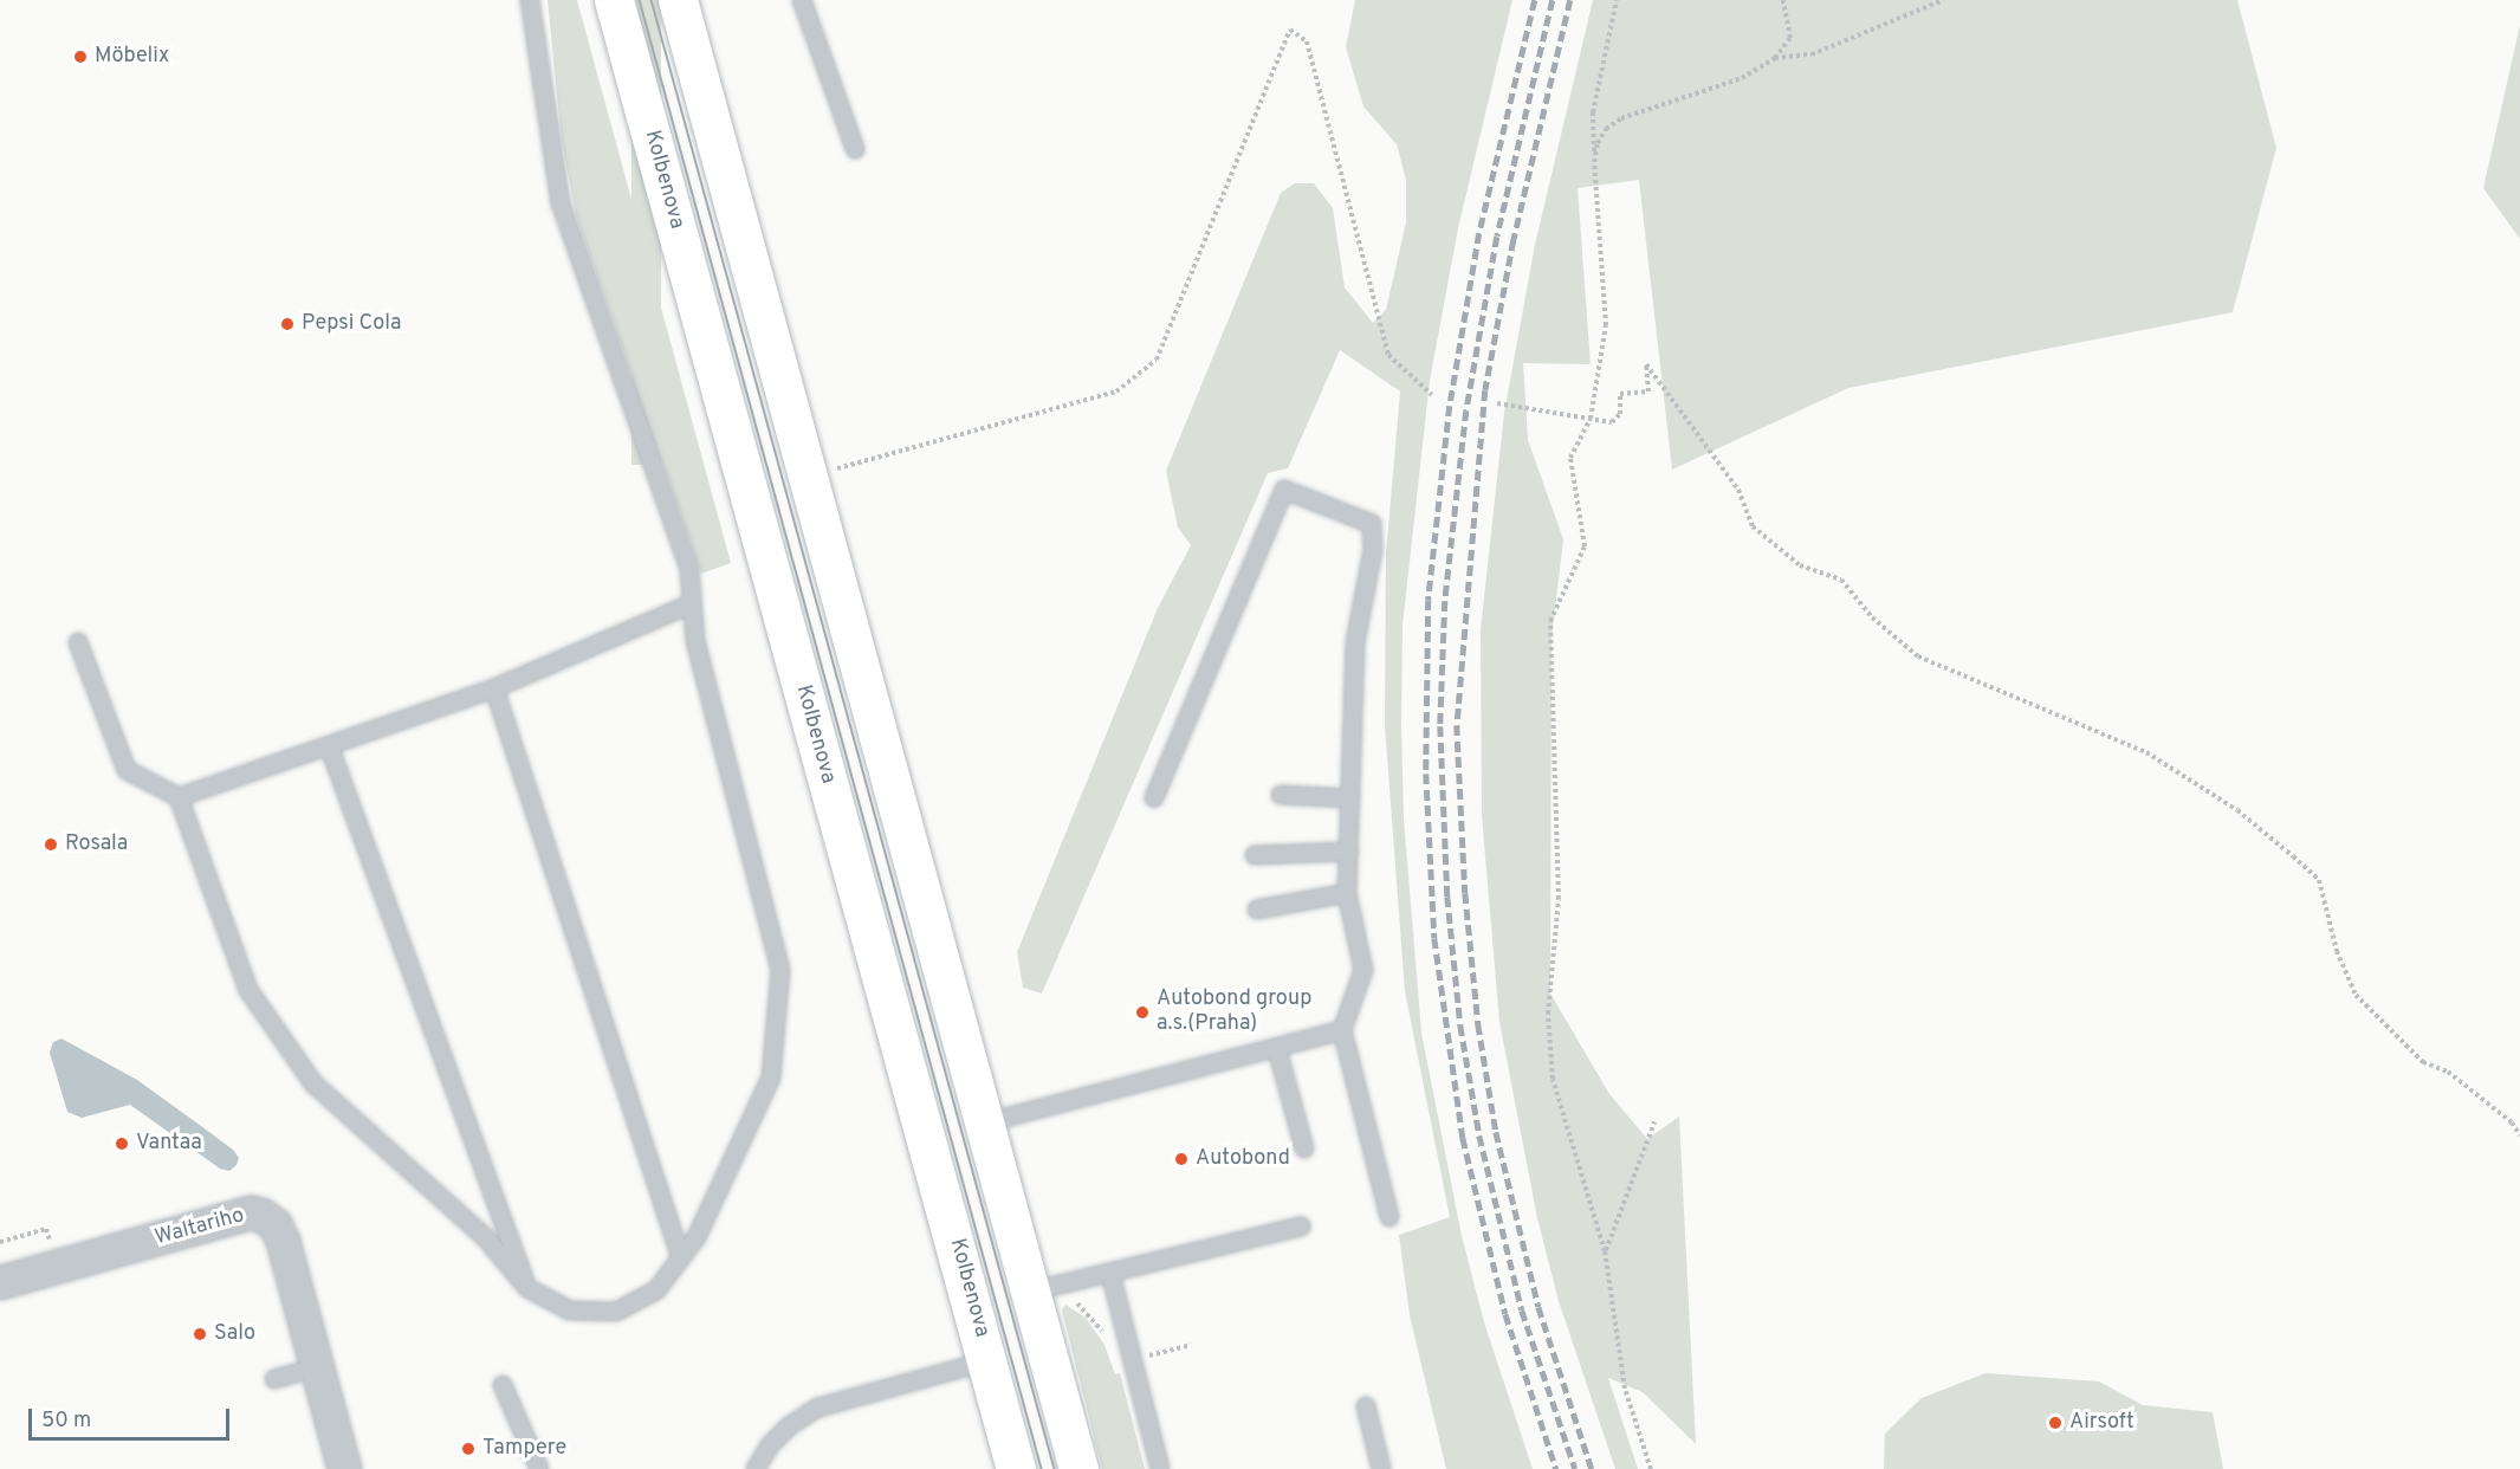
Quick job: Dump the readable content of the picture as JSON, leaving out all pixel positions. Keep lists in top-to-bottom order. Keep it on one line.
{"streets":{"main road":["Kolbenova"],"street":["Waltariho"]},"places":["Möbelix","Pepsi Cola","Rosala","Autobond group a.s.(Praha)","Vantaa","Autobond","Salo","Airsoft","Tampere"],"scale_bar":"50 m"}
